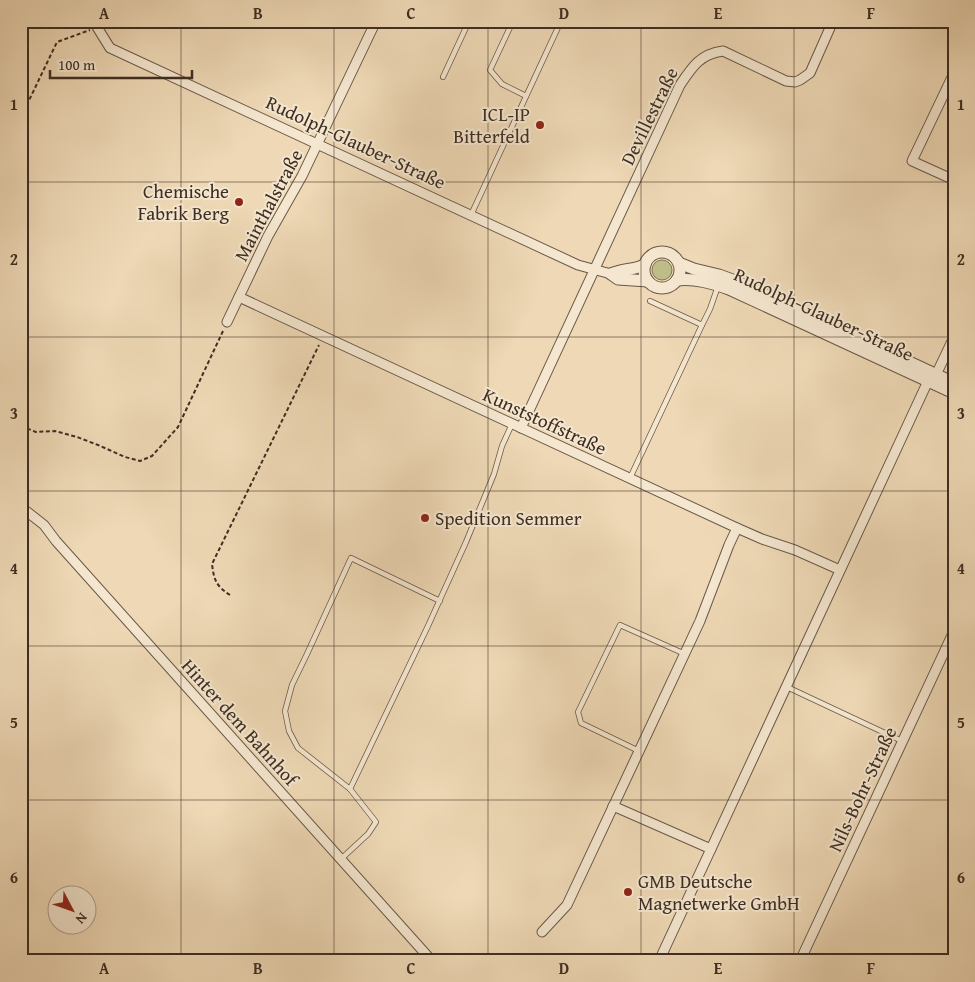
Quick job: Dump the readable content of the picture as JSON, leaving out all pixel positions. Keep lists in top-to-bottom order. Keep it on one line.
{"streets":{"street":["Devillestraße","Rudolph-Glauber-Straße","Mainthalstraße","Kunststoffstraße","Hinter dem Bahnhof","Nils-Bohr-Straße"]},"crossings":[["Devillestraße","Rudolph-Glauber-Straße"],["Rudolph-Glauber-Straße","Mainthalstraße"],["Mainthalstraße","Kunststoffstraße"]],"places":["ICL-IP Bitterfeld","Chemische Fabrik Berg","Spedition Semmer","GMB Deutsche Magnetwerke GmbH"],"scale_bar":"100 m","north":"bottom right","grid":{"columns":["A","B","C","D","E","F"],"rows":["1","2","3","4","5","6"]}}
